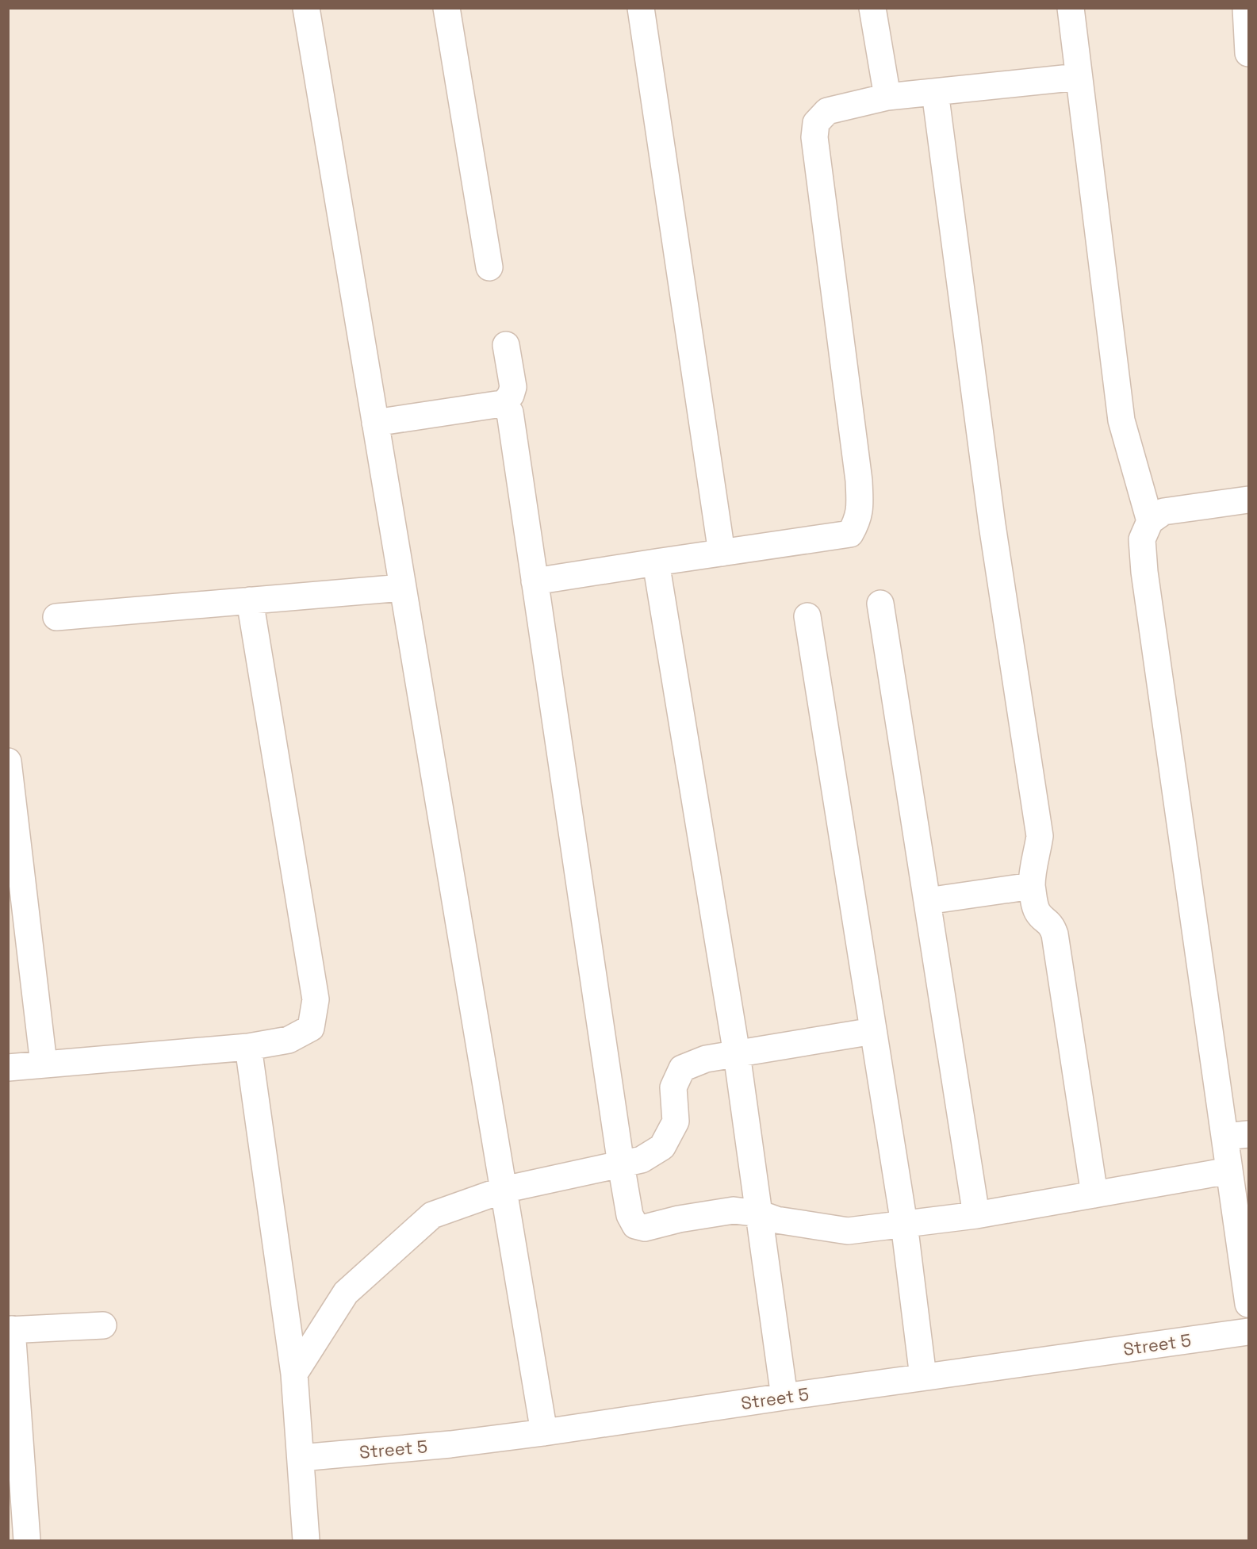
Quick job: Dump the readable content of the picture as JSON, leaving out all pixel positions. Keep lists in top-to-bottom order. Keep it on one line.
{"streets":{"street":["Street 5"]}}
